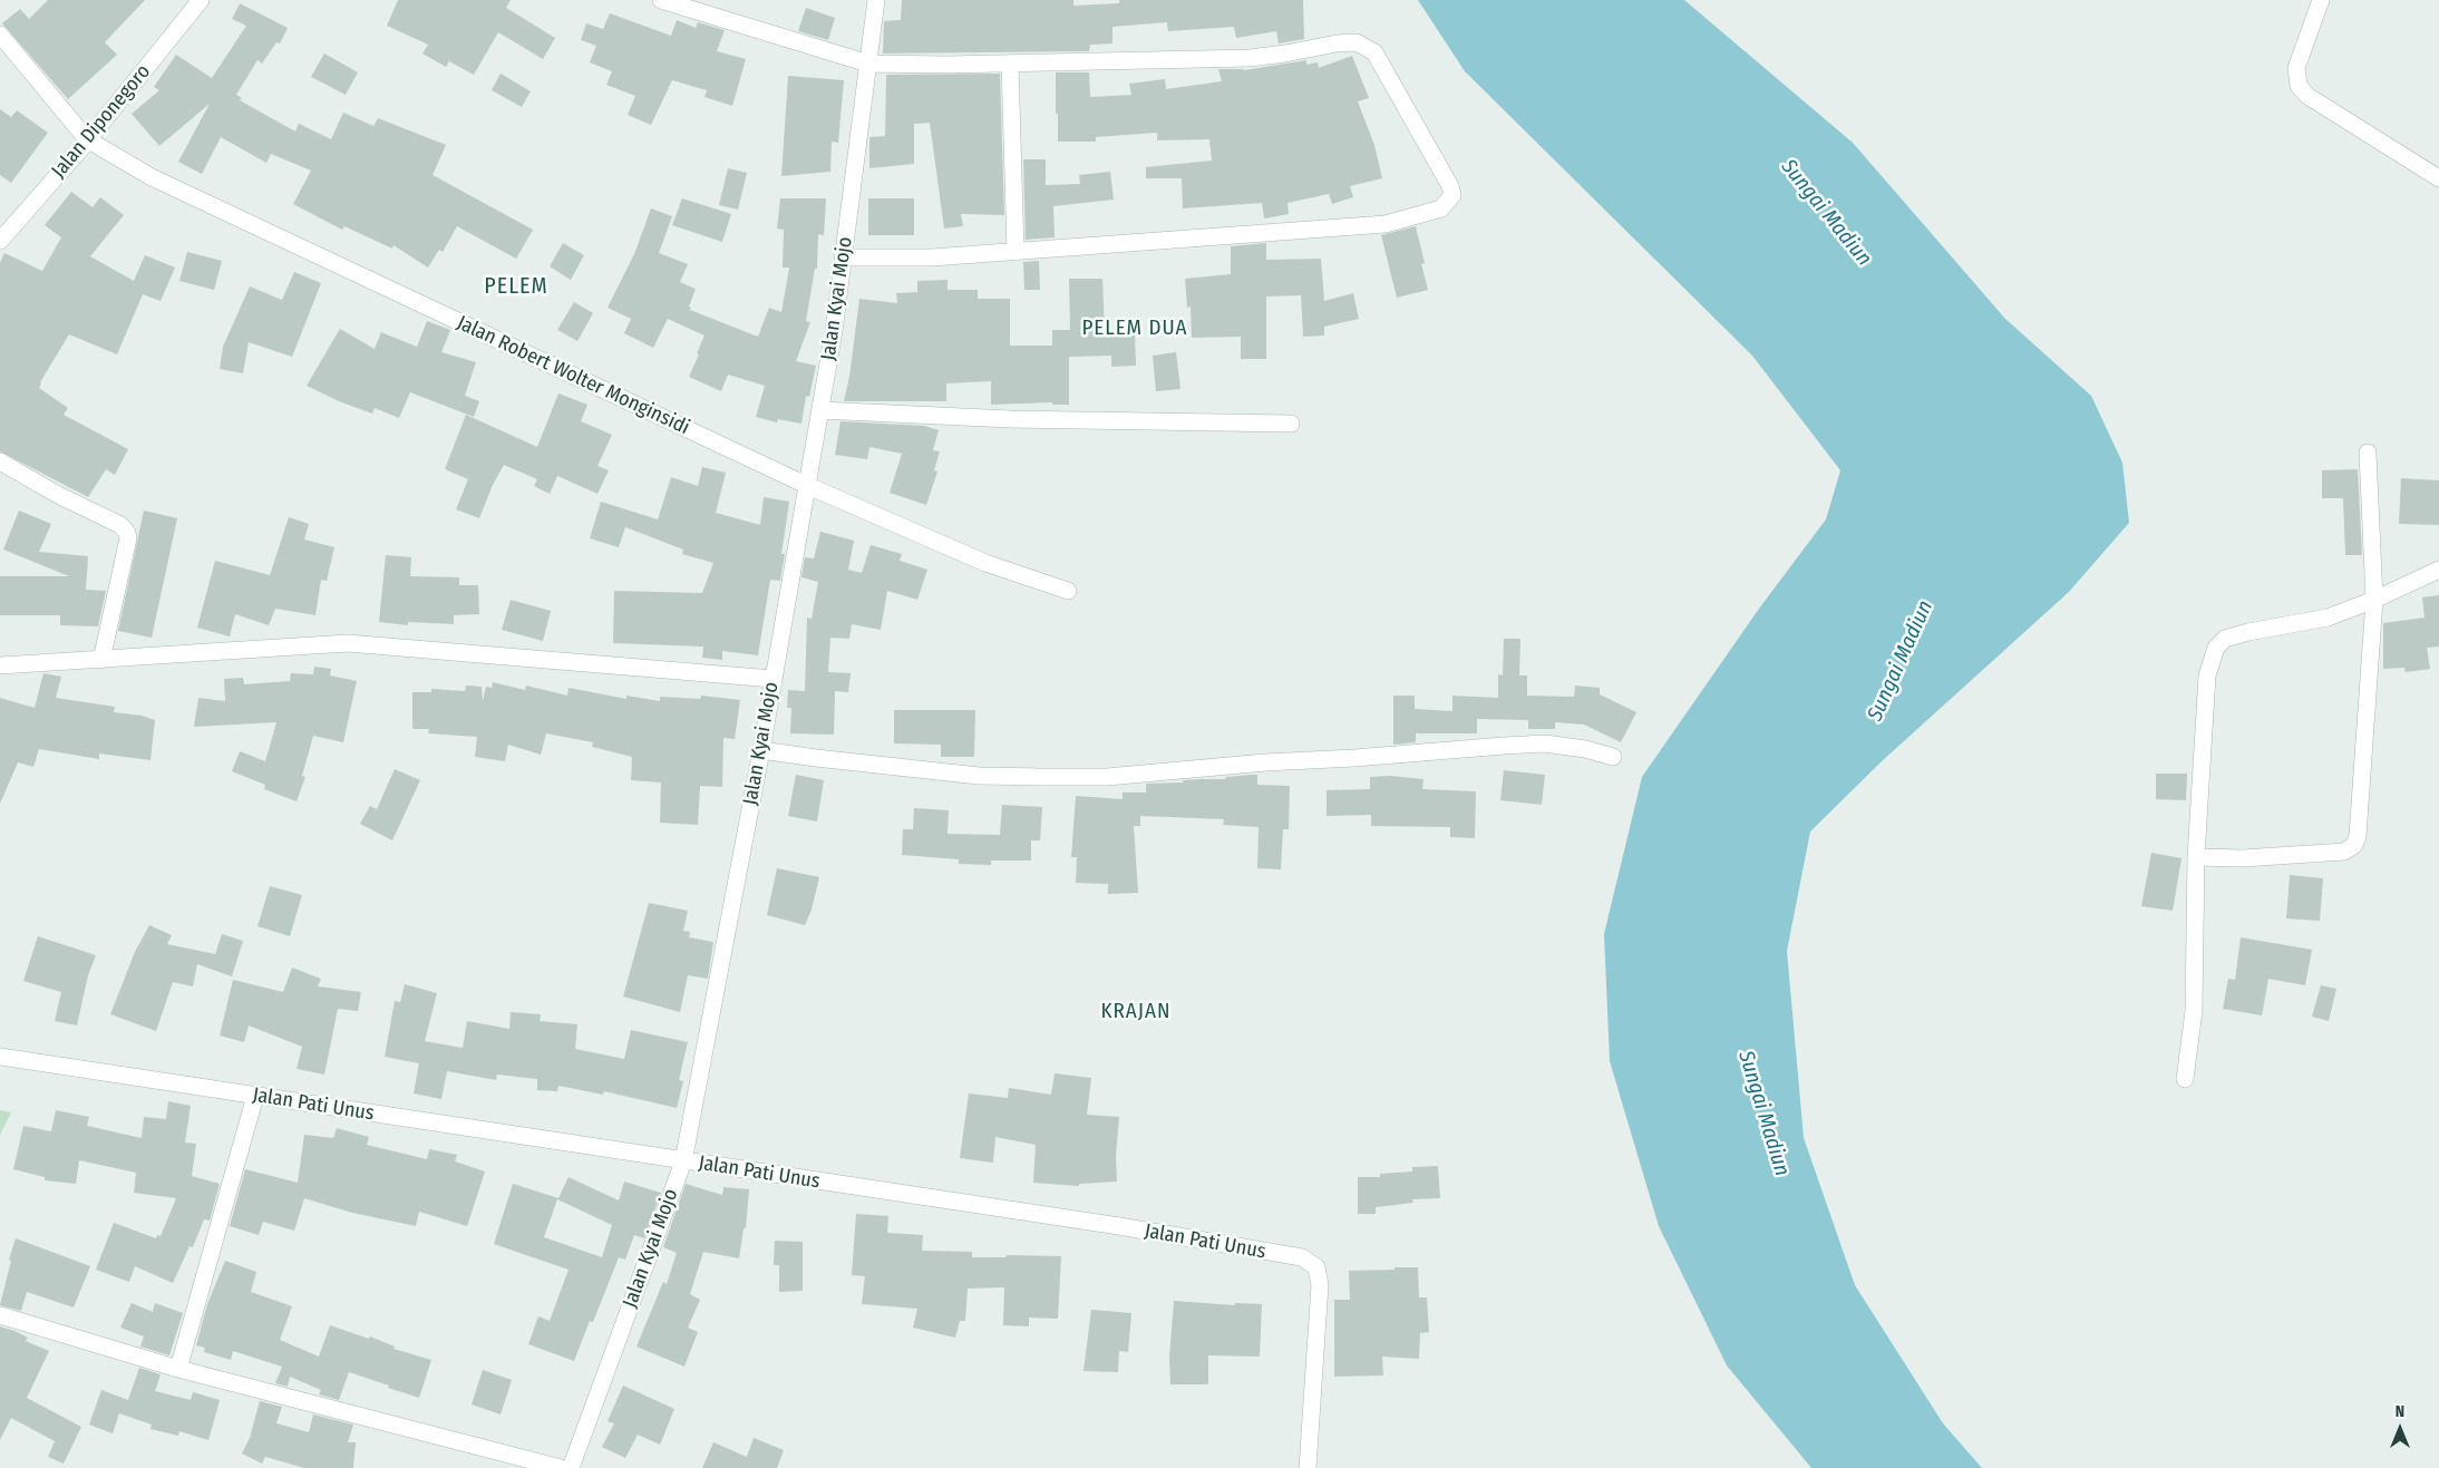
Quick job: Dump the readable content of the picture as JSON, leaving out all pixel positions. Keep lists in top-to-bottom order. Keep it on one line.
{"streets":{"street":["Jalan Diponegoro","Jalan Kyai Mojo","Jalan Robert Wolter Monginsidi","Jalan Pati Unus"]},"crossings":[["Jalan Diponegoro","Jalan Robert Wolter Monginsidi"],["Jalan Kyai Mojo","Jalan Robert Wolter Monginsidi"],["Jalan Kyai Mojo","Jalan Pati Unus"]],"districts":["PELEM","PELEM DUA","KRAJAN"],"water":["Sungai Madiun"],"north":"top"}
